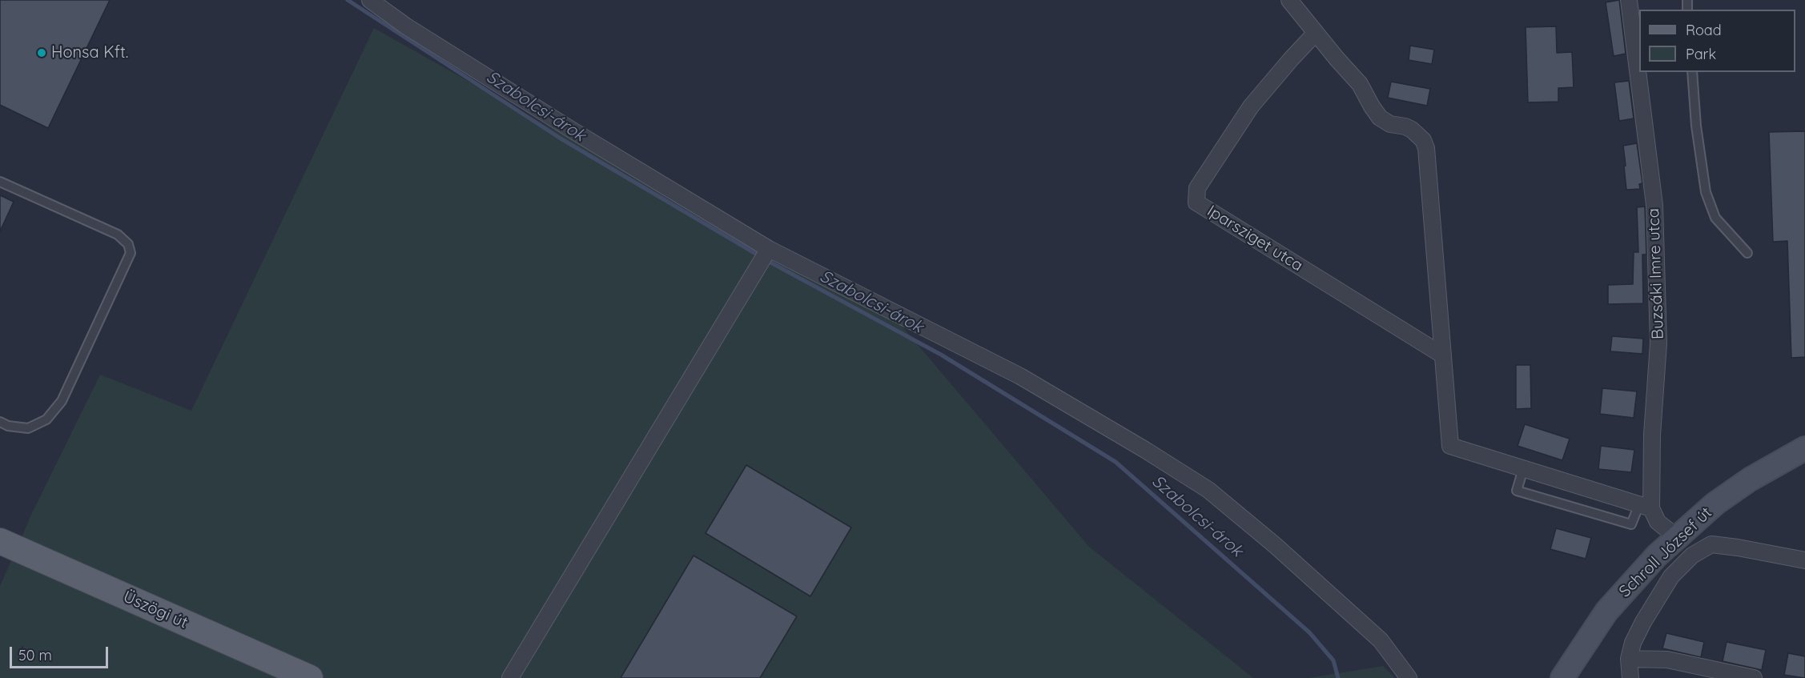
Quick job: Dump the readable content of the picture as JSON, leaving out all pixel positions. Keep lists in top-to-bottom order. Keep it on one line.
{"streets":{"main road":["Schroll József út","Üszögi út"],"street":["Iparsziget utca","Buzsáki Imre utca"]},"water":["Szabolcsi-árok"],"places":["Honsa Kft."],"legend":["Road","Park"],"scale_bar":"50 m"}
